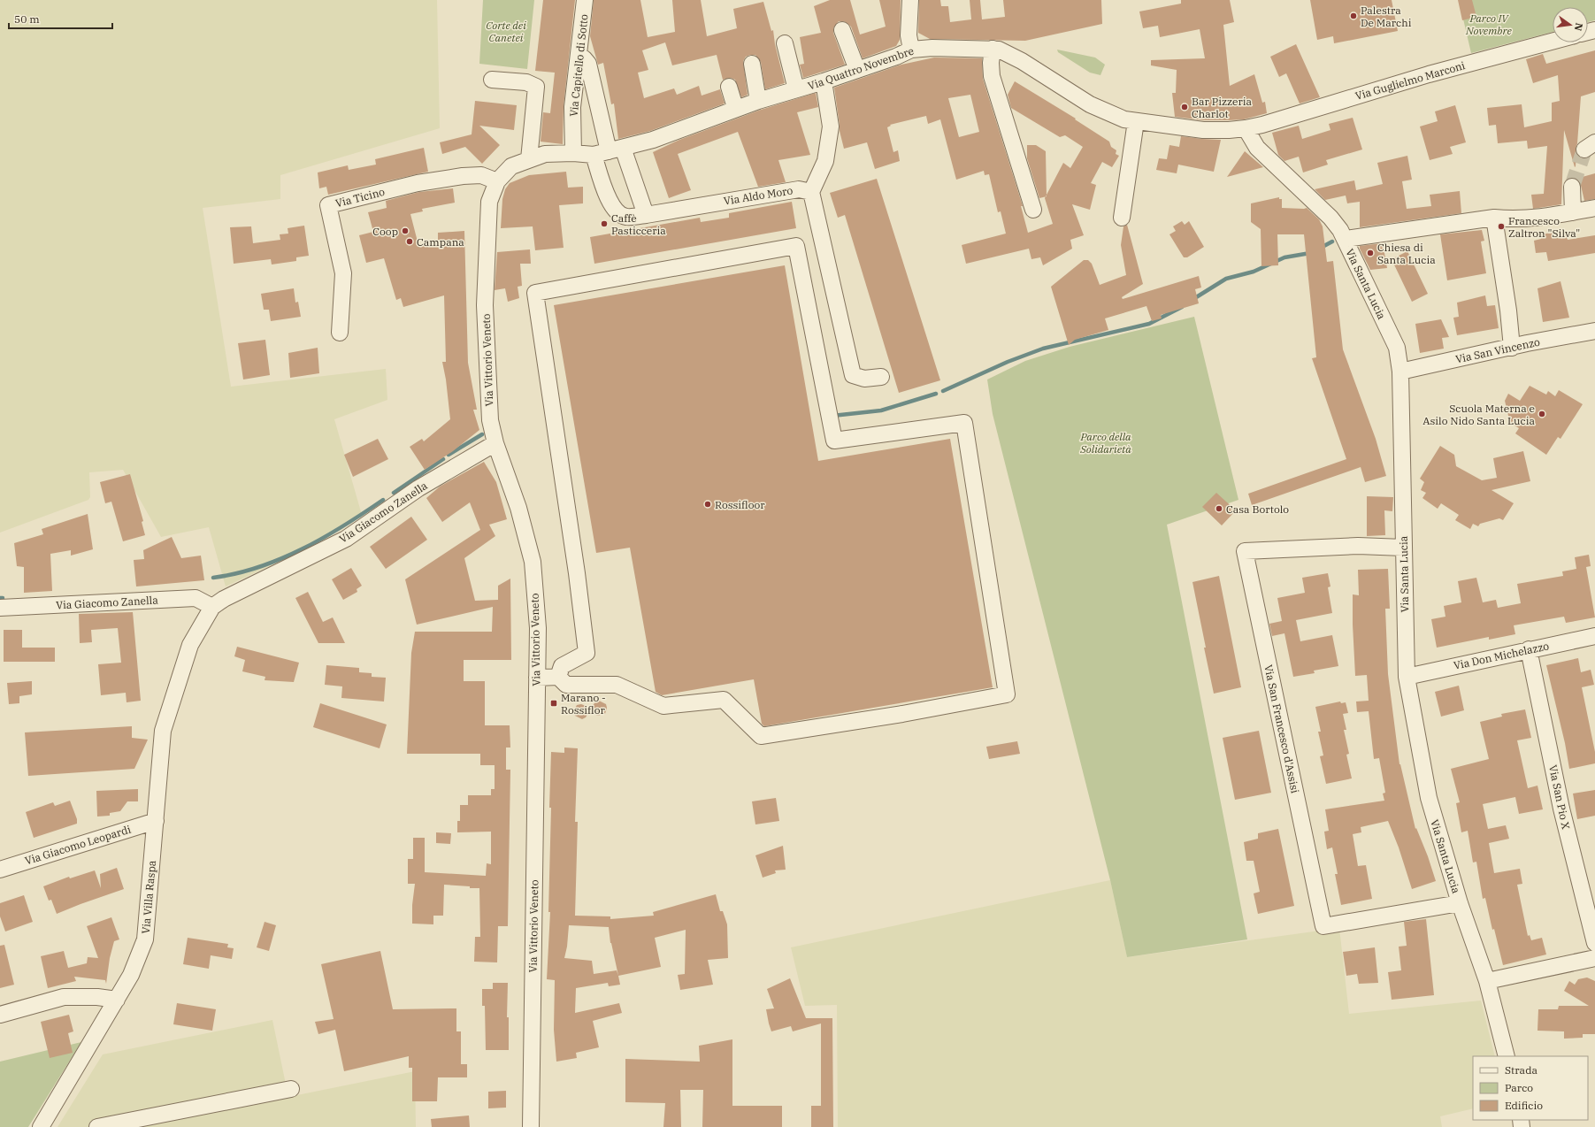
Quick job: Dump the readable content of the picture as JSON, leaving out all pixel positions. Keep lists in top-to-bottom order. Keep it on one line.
{"streets":{"street":["Via Capitello di Sotto","Via Quattro Novembre","Via Guglielmo Marconi","Via Aldo Moro","Via Ticino","Via Santa Lucia","Via San Vincenzo","Via Vittorio Veneto","Via Giacomo Zanella","Via Don Michelazzo","Via San Francesco d'Assisi","Via San Pio X","Via Giacomo Leopardi","Via Villa Raspa"]},"crossings":[["Via Capitello di Sotto","Via Quattro Novembre"],["Via Capitello di Sotto","Via Vittorio Veneto"],["Via Quattro Novembre","Via Guglielmo Marconi"],["Via Quattro Novembre","Via Aldo Moro"],["Via Quattro Novembre","Via Santa Lucia"],["Via Quattro Novembre","Via Vittorio Veneto"],["Via Guglielmo Marconi","Via Santa Lucia"],["Via Ticino","Via Vittorio Veneto"],["Via Santa Lucia","Via San Vincenzo"],["Via Santa Lucia","Via Don Michelazzo"],["Via Santa Lucia","Via San Francesco d'Assisi"],["Via Vittorio Veneto","Via Giacomo Zanella"],["Via Giacomo Zanella","Via Villa Raspa"],["Via Don Michelazzo","Via San Pio X"],["Via Giacomo Leopardi","Via Villa Raspa"]],"parks":["Parco IV Novembre","Corte dei Canetei","Parco della Solidarietà"],"places":{"other":["Palestra De Marchi","Bar Pizzeria Charlot","Caffè Pasticceria","Francesco Zaltron \"Silva\"","Coop","Campana","Chiesa di Santa Lucia","Scuola Materna e Asilo Nido Santa Lucia","Rossifloor","Casa Bortolo"],"transit":["Marano - Rossiflor"]},"legend":["Strada","Parco","Edificio"],"scale_bar":"50 m","north":"right"}
